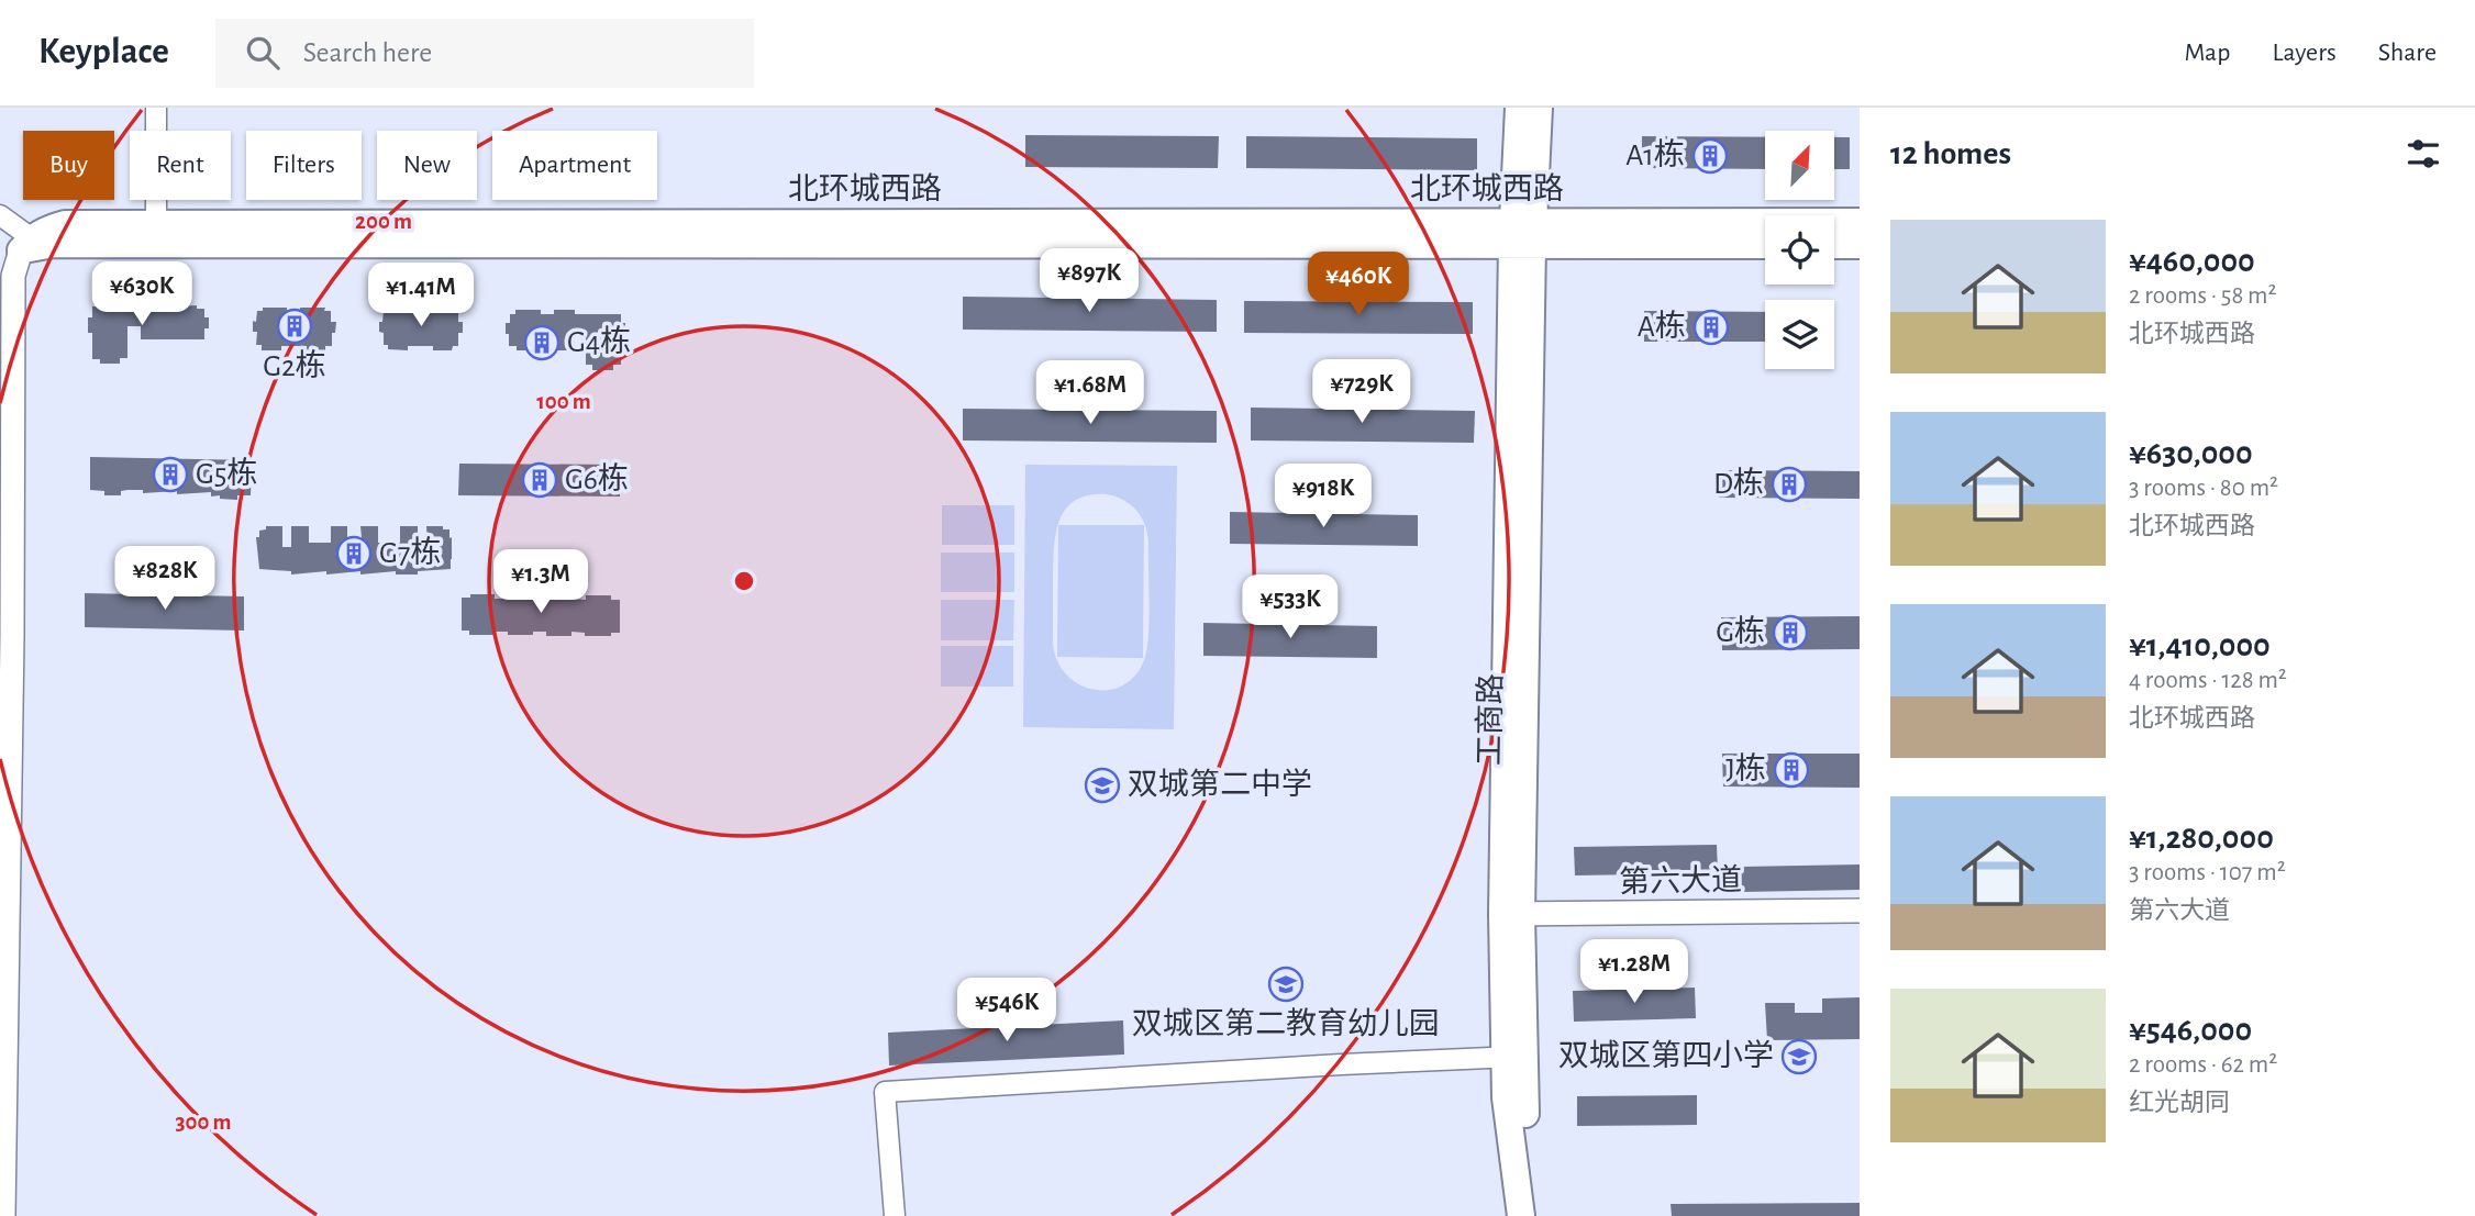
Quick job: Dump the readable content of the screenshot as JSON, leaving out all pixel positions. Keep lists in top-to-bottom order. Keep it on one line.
{"streets":{"main road":["北环城西路","工商路"],"street":["第六大道"]},"crossings":[["北环城西路","工商路"],["工商路","第六大道"]],"places":{"building":["A1栋","G2栋","A栋","G4栋","G5栋","G6栋","D栋","G7栋","G栋","J栋"],"school or university":["双城第二中学","双城区第二教育幼儿园","双城区第四小学"]},"north":"top right","page":{"header":"Keyplace","search":"Search here","nav":["Map","Layers","Share"],"heading":"12 homes","chip":["Buy","Rent","Filters","New","Apartment"],"list":[{"name":"¥460,000","note":"2 rooms · 58 m² · 北环城西路"},{"name":"¥630,000","note":"3 rooms · 80 m² · 北环城西路"},{"name":"¥1,410,000","note":"4 rooms · 128 m² · 北环城西路"},{"name":"¥1,280,000","note":"3 rooms · 107 m² · 第六大道"},{"name":"¥546,000","note":"2 rooms · 62 m² · 红光胡同"}],"price":["¥897K","¥460K","¥630K","¥1.41M","¥729K","¥1.68M","¥918K","¥828K","¥1.3M","¥533K","¥1.28M","¥546K"]},"rings":["200 m","100 m","300 m"]}
